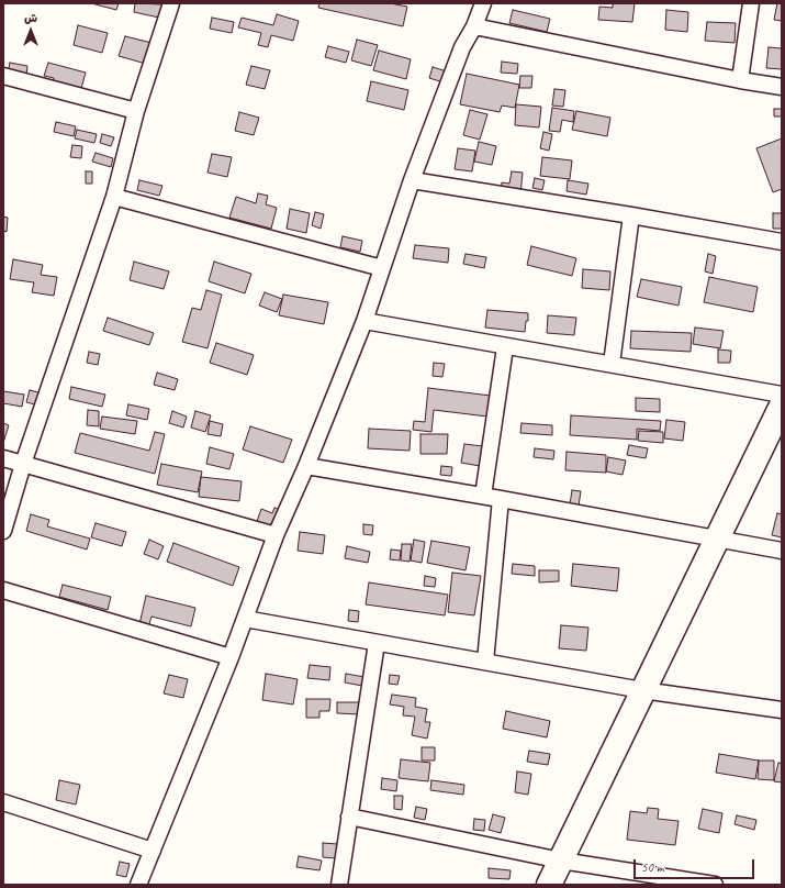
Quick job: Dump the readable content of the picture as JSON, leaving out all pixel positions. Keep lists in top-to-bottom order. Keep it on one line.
{"scale_bar":"50 m","north":"top"}
